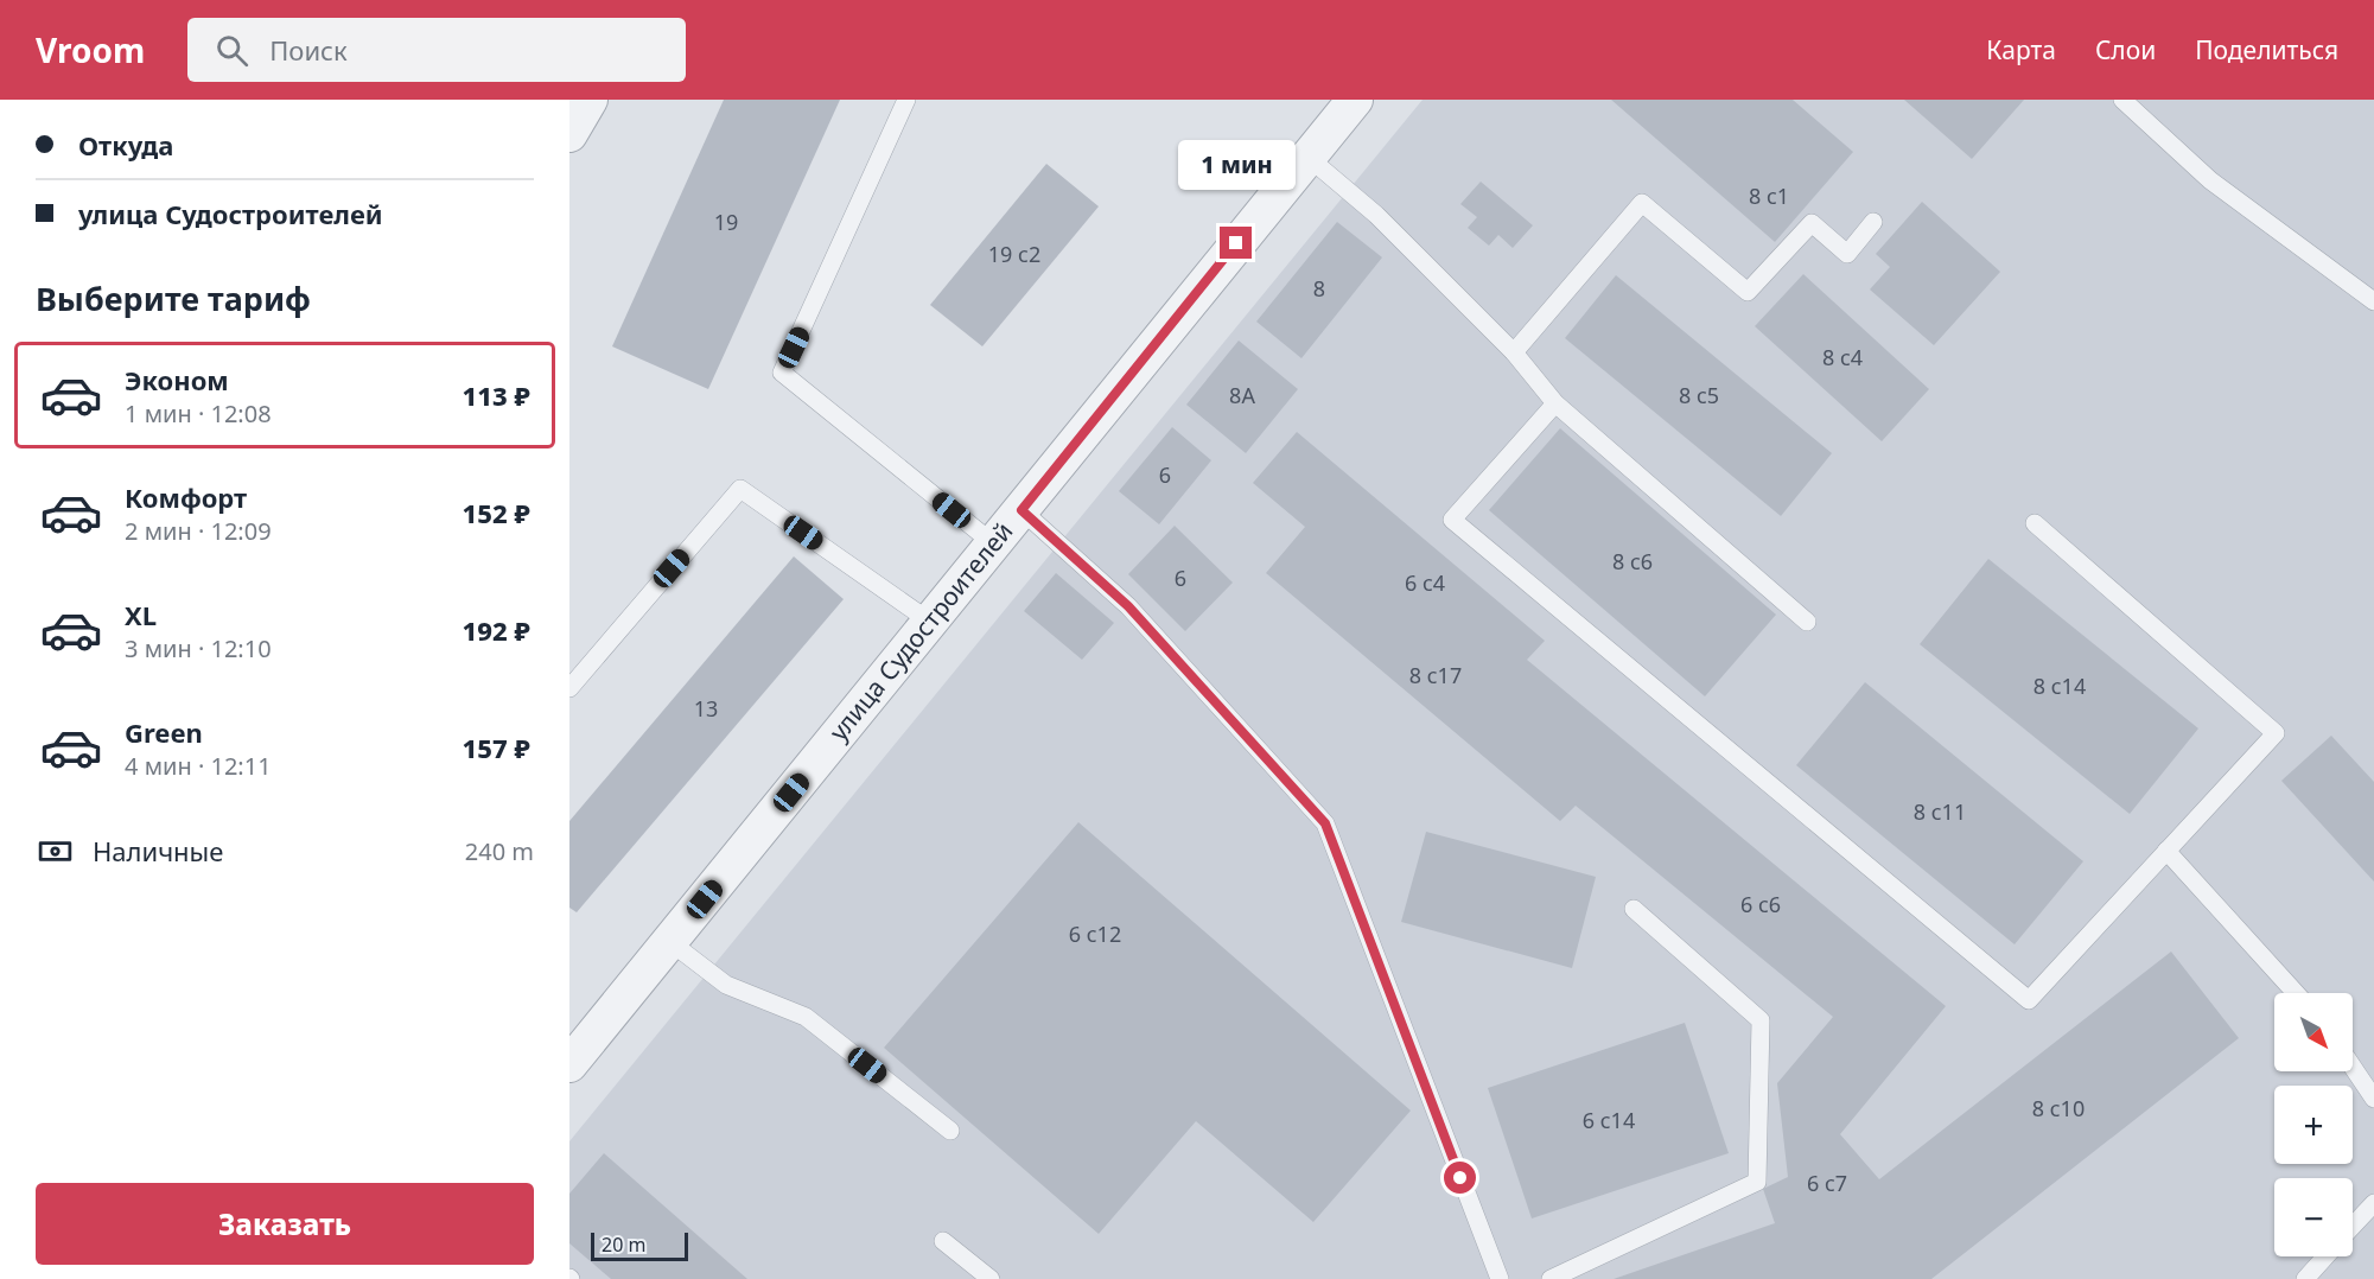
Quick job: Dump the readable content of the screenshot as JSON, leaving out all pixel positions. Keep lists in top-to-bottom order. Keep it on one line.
{"streets":{"street":["улица Судостроителей"]},"house_numbers":["8 с1","19","19 с2","8","8 с4","8А","8 с5","6","8 с6","6","6 с4","8 с17","8 с14","13","8 с11","6 с6","6 с12","8 с10","6 с14","6 с7"],"scale_bar":"20 m","north":"bottom right","page":{"header":"Vroom","search":"Поиск","nav":["Карта","Слои","Поделиться"],"banner":["Откуда","улица Судостроителей"],"bubble":"1 мин","heading":"Выберите тариф","list":[{"name":"Эконом","note":"1 мин · 12:08","value":"113 ₽"},{"name":"Комфорт","note":"2 мин · 12:09","value":"152 ₽"},{"name":"XL","note":"3 мин · 12:10","value":"192 ₽"},{"name":"Green","note":"4 мин · 12:11","value":"157 ₽"}],"pay":["Наличные","240 m"],"map_buttons":["+","−"],"buttons":"Заказать","scale":"20 m"}}
